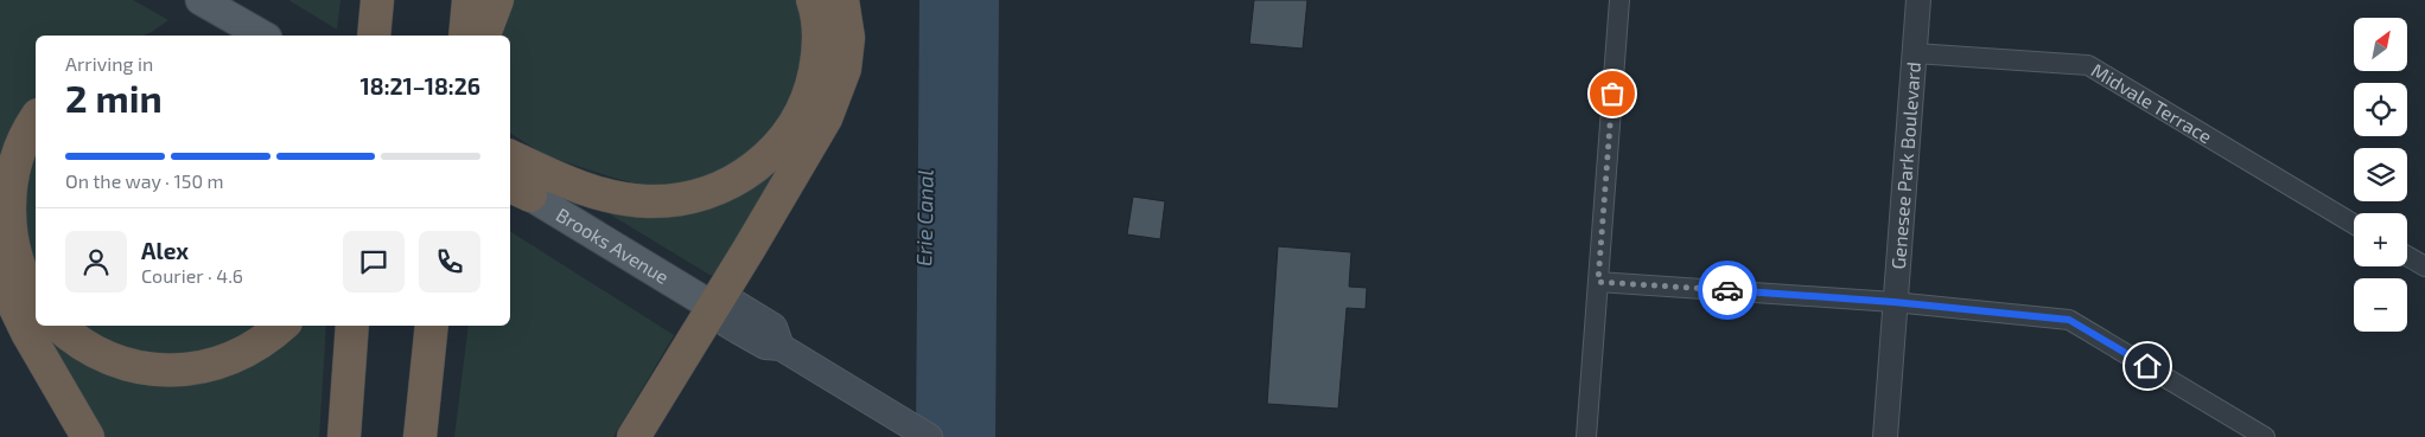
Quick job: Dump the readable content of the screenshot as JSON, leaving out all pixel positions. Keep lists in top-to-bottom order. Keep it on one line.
{"streets":{"main road":["Brooks Avenue"],"street":["Midvale Terrace","Genesee Park Boulevard"]},"crossings":[["Midvale Terrace","Genesee Park Boulevard"]],"water":["Erie Canal"],"north":"top right","page":{"map_buttons":["+","−"],"heading":["2 min","Arriving in","18:21–18:26"],"panel":["Alex","Courier · 4.6"],"bar":"On the way · 150 m"}}
